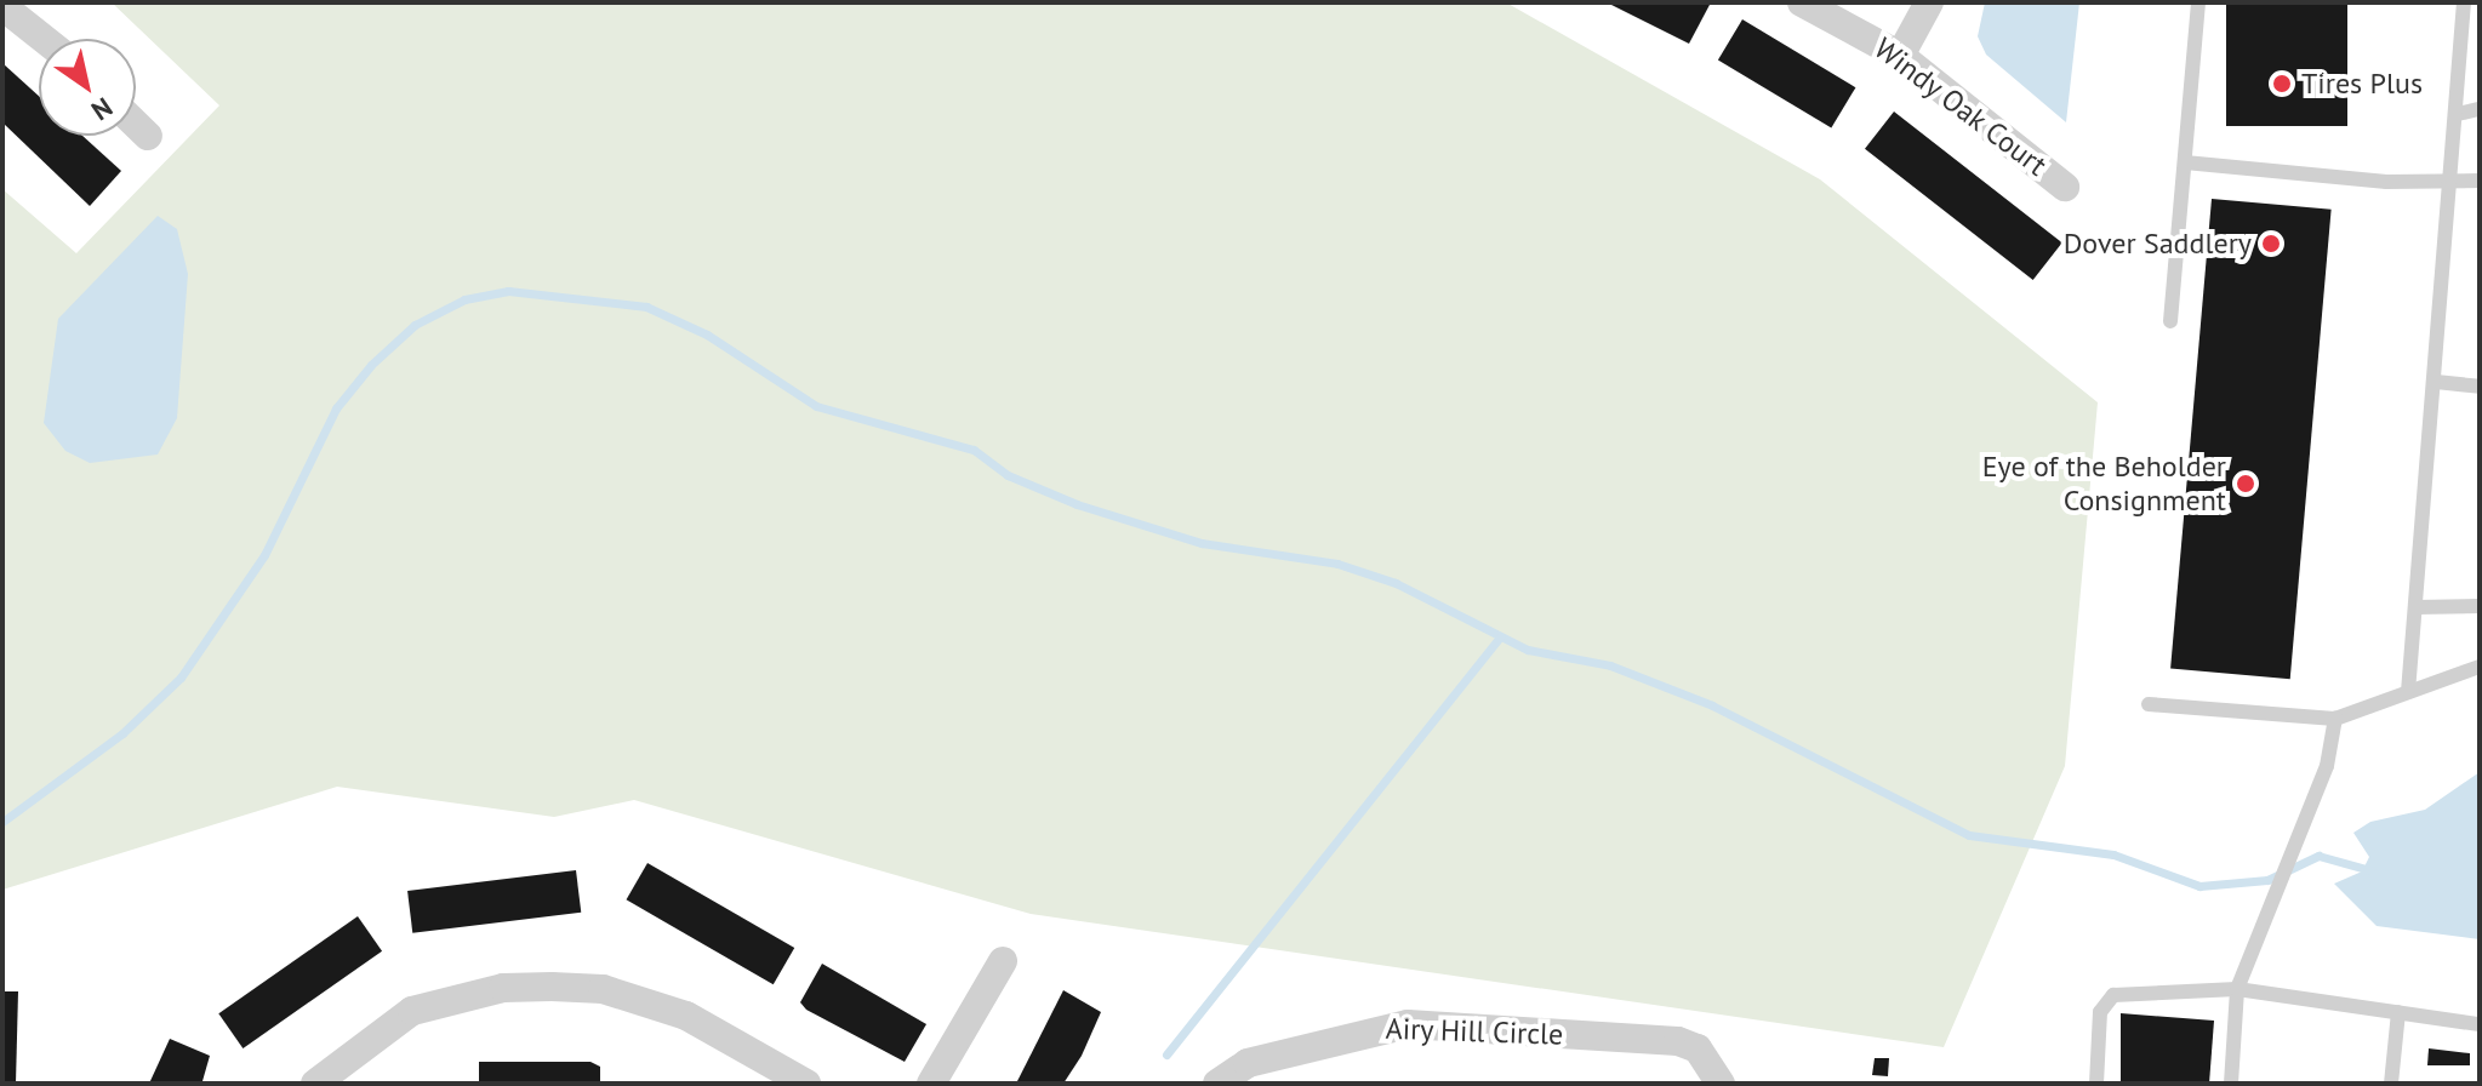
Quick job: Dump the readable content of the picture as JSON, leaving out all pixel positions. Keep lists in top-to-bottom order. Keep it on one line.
{"streets":{"street":["Windy Oak Court","Airy Hill Circle"]},"places":["Tires Plus","Dover Saddlery","Eye of the Beholder Consignment"],"north":"bottom right"}
